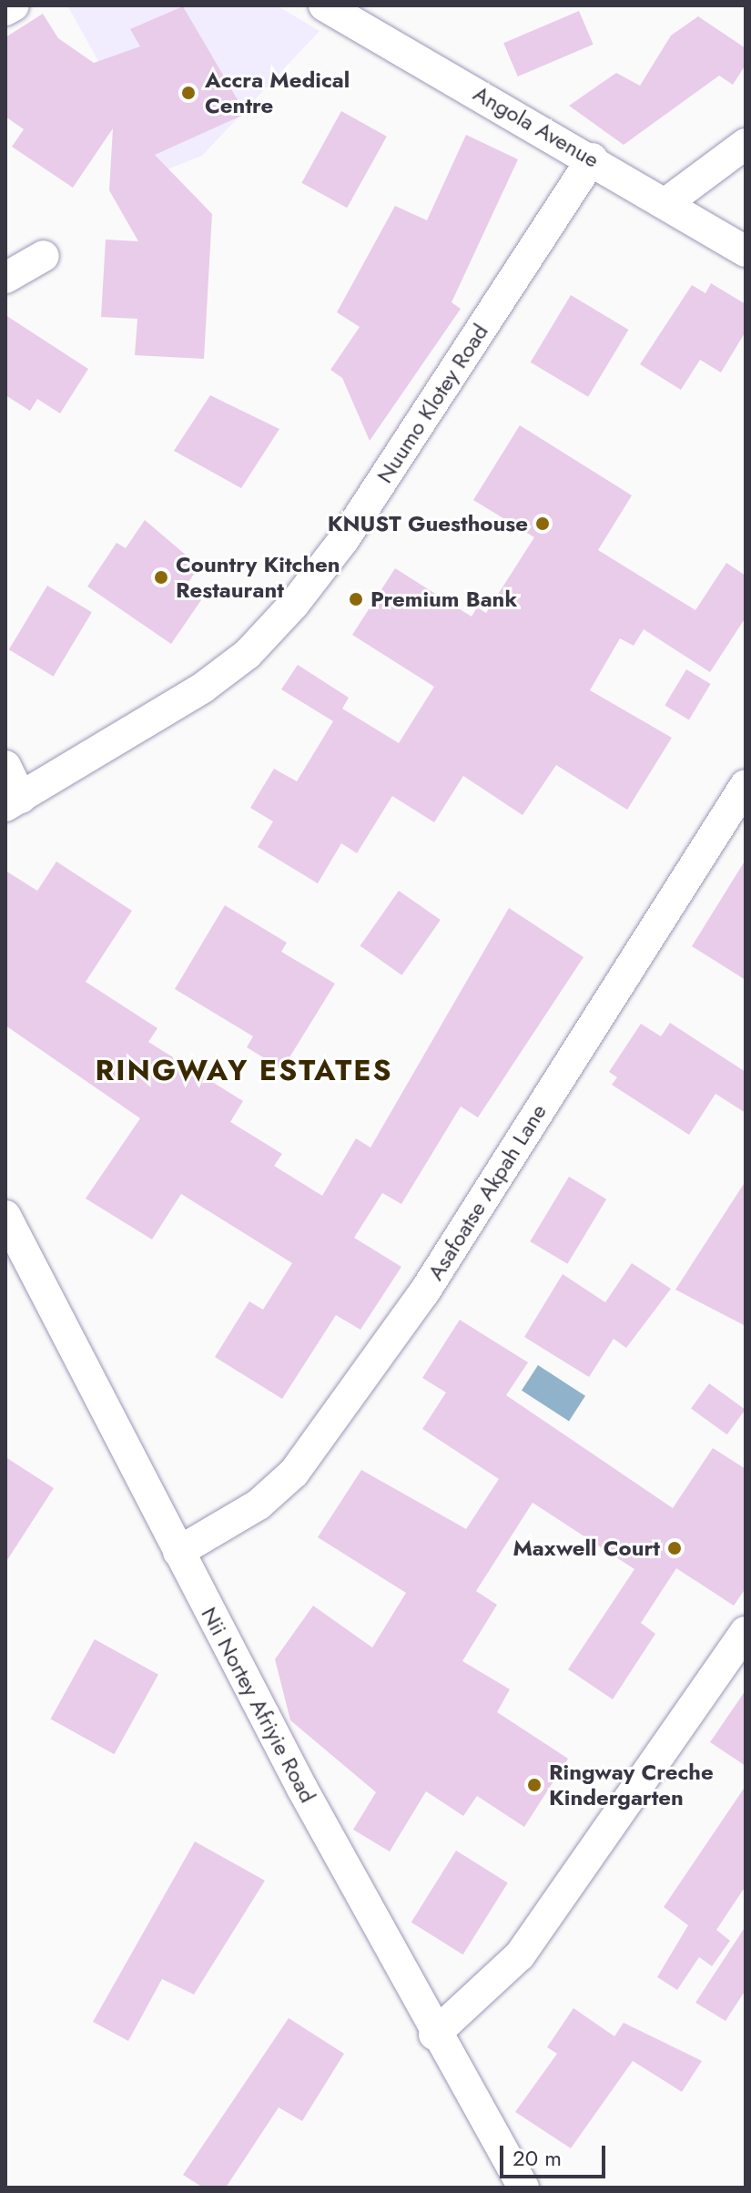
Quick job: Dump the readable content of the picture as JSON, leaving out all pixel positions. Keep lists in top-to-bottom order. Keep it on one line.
{"streets":{"street":["Angola Avenue","Nuumo Klotey Road","Asafoatse Akpah Lane","Nii Nortey Afriyie Road"]},"crossings":[["Angola Avenue","Nuumo Klotey Road"],["Asafoatse Akpah Lane","Nii Nortey Afriyie Road"]],"districts":["RINGWAY ESTATES"],"places":["Accra Medical Centre","KNUST Guesthouse","Country Kitchen Restaurant","Premium Bank","Maxwell Court","Ringway Creche Kindergarten"],"scale_bar":"20 m"}
